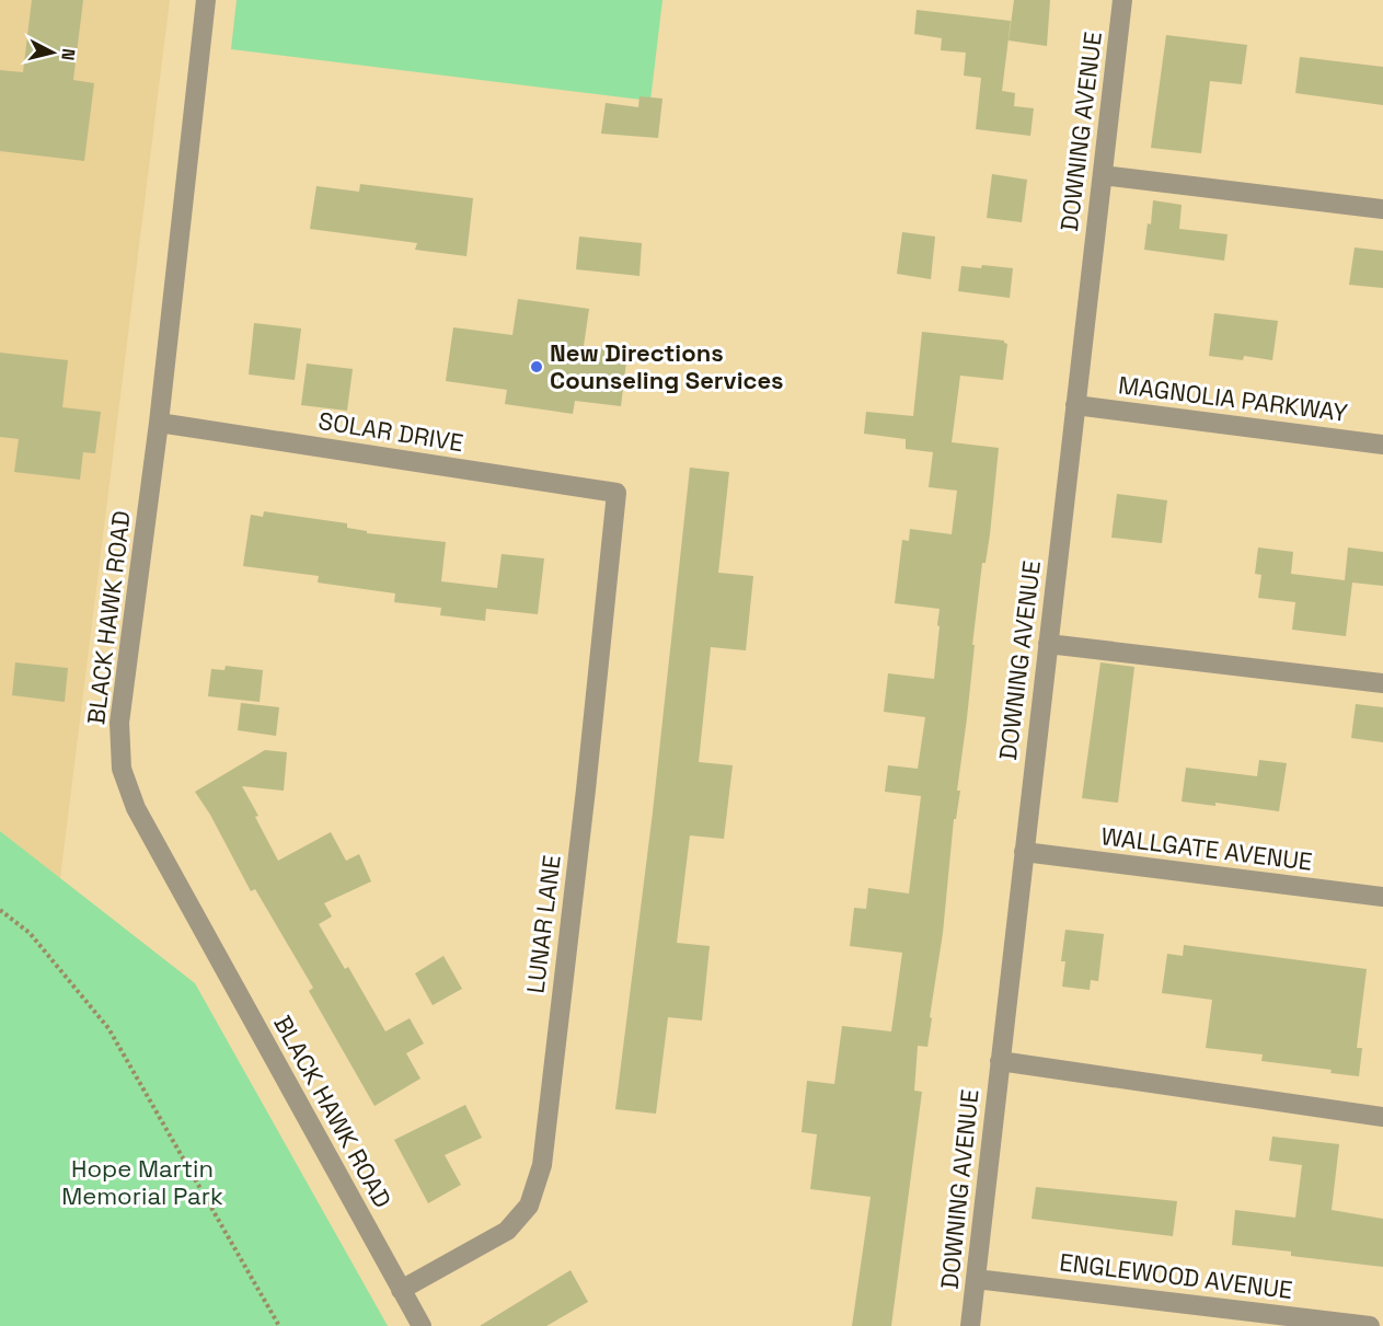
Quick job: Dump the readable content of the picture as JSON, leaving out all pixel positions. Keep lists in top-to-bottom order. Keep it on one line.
{"streets":{"street":["DOWNING AVENUE","MAGNOLIA PARKWAY","SOLAR DRIVE","BLACK HAWK ROAD","WALLGATE AVENUE","LUNAR LANE","ENGLEWOOD AVENUE"]},"crossings":[["DOWNING AVENUE","MAGNOLIA PARKWAY"],["DOWNING AVENUE","WALLGATE AVENUE"],["DOWNING AVENUE","ENGLEWOOD AVENUE"],["SOLAR DRIVE","BLACK HAWK ROAD"],["SOLAR DRIVE","LUNAR LANE"],["BLACK HAWK ROAD","LUNAR LANE"]],"parks":["Hope Martin Memorial Park"],"places":["New Directions Counseling Services"],"north":"right"}
